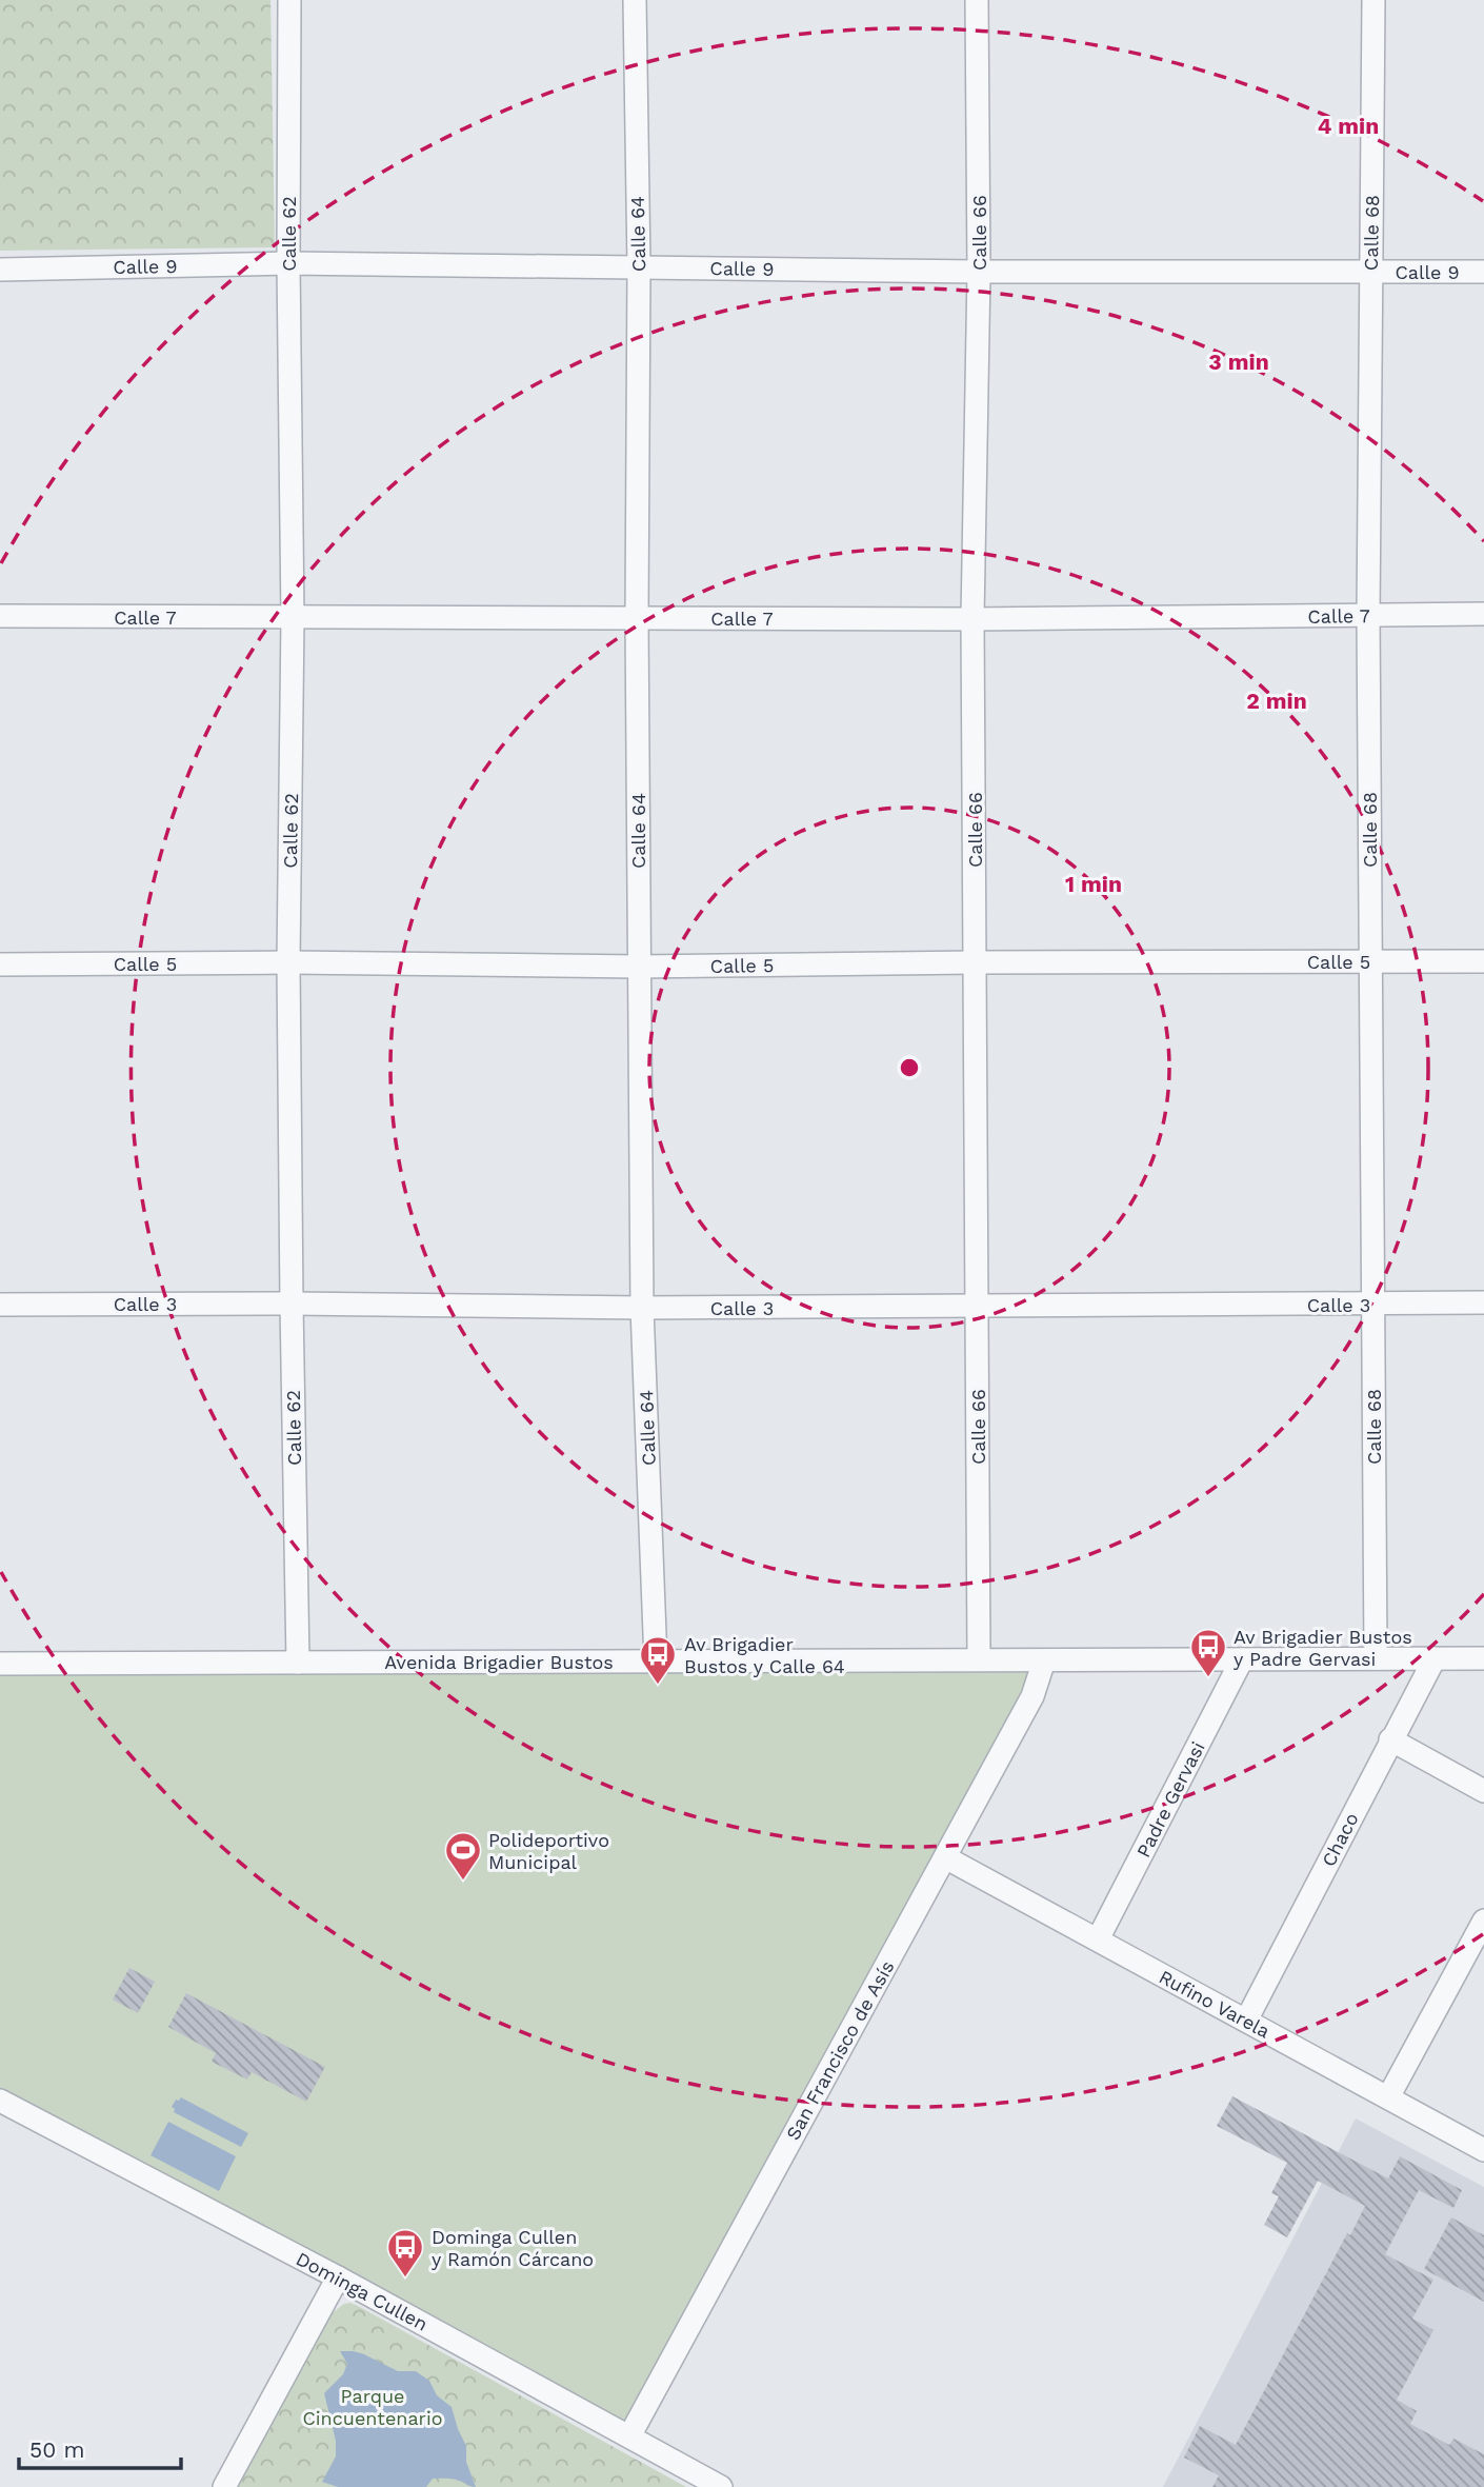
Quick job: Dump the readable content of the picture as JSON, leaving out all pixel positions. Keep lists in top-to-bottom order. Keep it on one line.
{"streets":{"street":["Calle 66","Calle 68","Calle 62","Calle 64","Calle 9","Calle 7","Calle 5","Calle 3","Avenida Brigadier Bustos","Padre Gervasi","Chaco","Rufino Varela","San Francisco de Asís","Dominga Cullen"]},"crossings":[["Calle 66","Calle 9"],["Calle 66","Calle 7"],["Calle 66","Calle 5"],["Calle 66","Calle 3"],["Calle 66","Avenida Brigadier Bustos"],["Calle 68","Calle 9"],["Calle 68","Calle 7"],["Calle 68","Calle 5"],["Calle 68","Calle 3"],["Calle 68","Avenida Brigadier Bustos"],["Calle 62","Calle 9"],["Calle 62","Calle 7"],["Calle 62","Calle 5"],["Calle 62","Calle 3"],["Calle 62","Avenida Brigadier Bustos"],["Calle 64","Calle 9"],["Calle 64","Calle 7"],["Calle 64","Calle 5"],["Calle 64","Calle 3"],["Calle 64","Avenida Brigadier Bustos"],["Avenida Brigadier Bustos","Padre Gervasi"],["Avenida Brigadier Bustos","Chaco"],["Avenida Brigadier Bustos","San Francisco de Asís"],["Padre Gervasi","Rufino Varela"],["Chaco","Rufino Varela"],["Rufino Varela","San Francisco de Asís"],["San Francisco de Asís","Dominga Cullen"]],"parks":["Parque Cincuentenario"],"places":{"bus stop":["Av Brigadier Bustos y Padre Gervasi","Av Brigadier Bustos y Calle 64","Dominga Cullen y Ramón Cárcano"],"sports":["Polideportivo Municipal"]},"scale_bar":"50 m","rings":["4 min","3 min","2 min","1 min"]}
